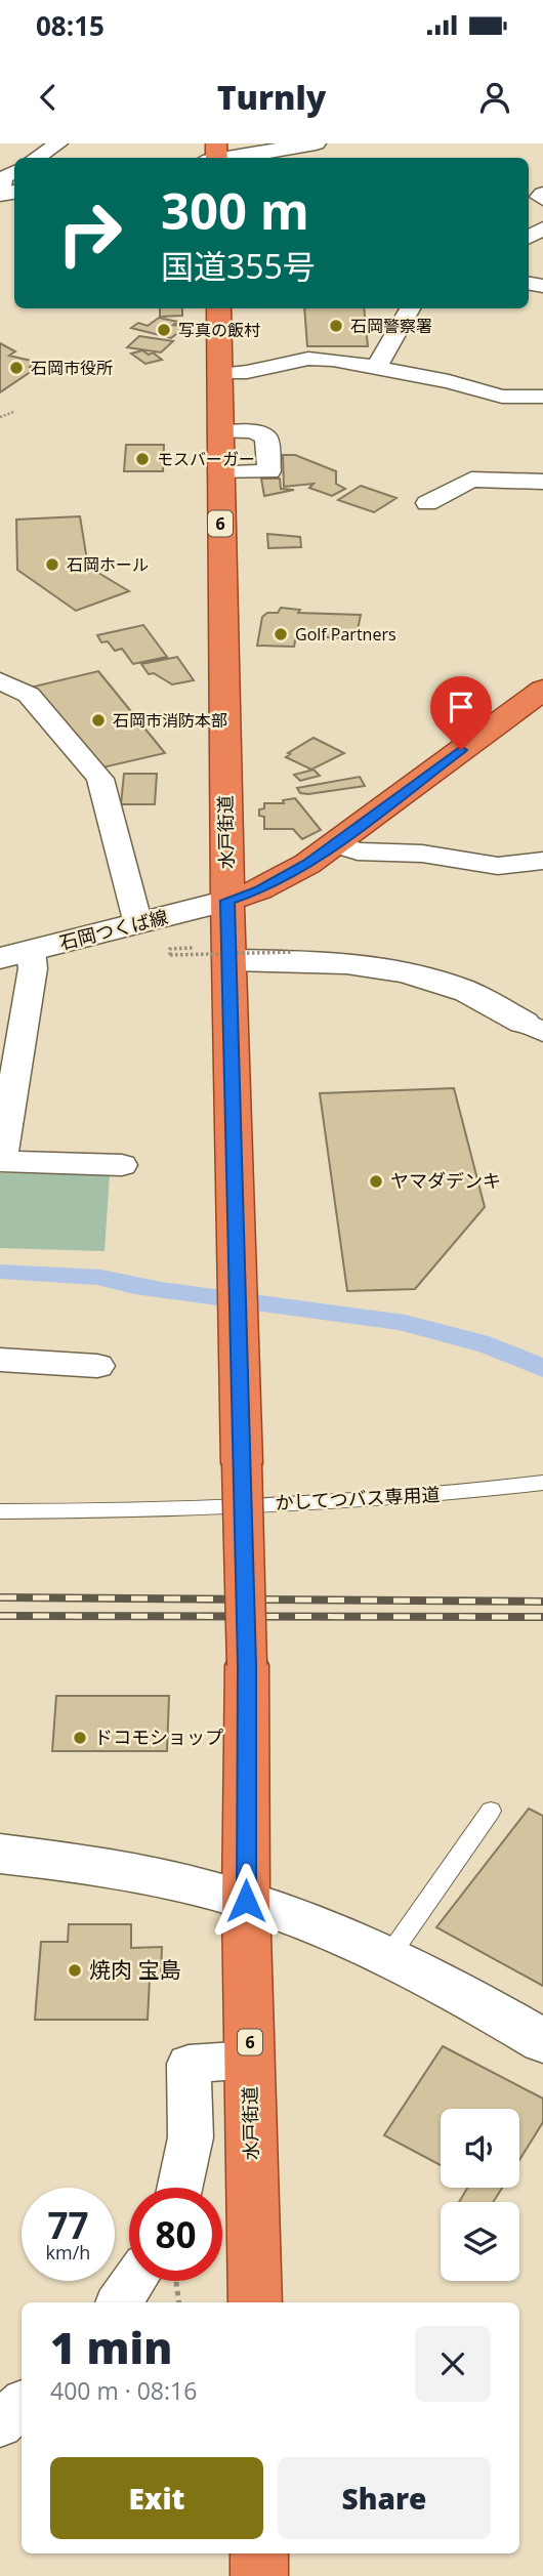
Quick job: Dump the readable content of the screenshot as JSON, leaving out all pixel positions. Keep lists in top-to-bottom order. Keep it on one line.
{"streets":{"highway":["6","水戸街道"],"street":["石岡つくば線"],"lane":["かしてつバス専用道"]},"crossings":[["水戸街道","石岡つくば線"]],"places":["石岡警察署","写真の飯村","石岡市役所","モスバーガー","石岡ホール","Golf Partners","石岡市消防本部","ヤマダデンキ","ドコモショップ","焼肉 宝島"],"page":{"status":"08:15","header":"Turnly","turn":["300 m","国道355号"],"speed":"77 km/h","limit":"80","heading":["1 min","400 m · 08:16"],"buttons":["Exit","Share"]}}
